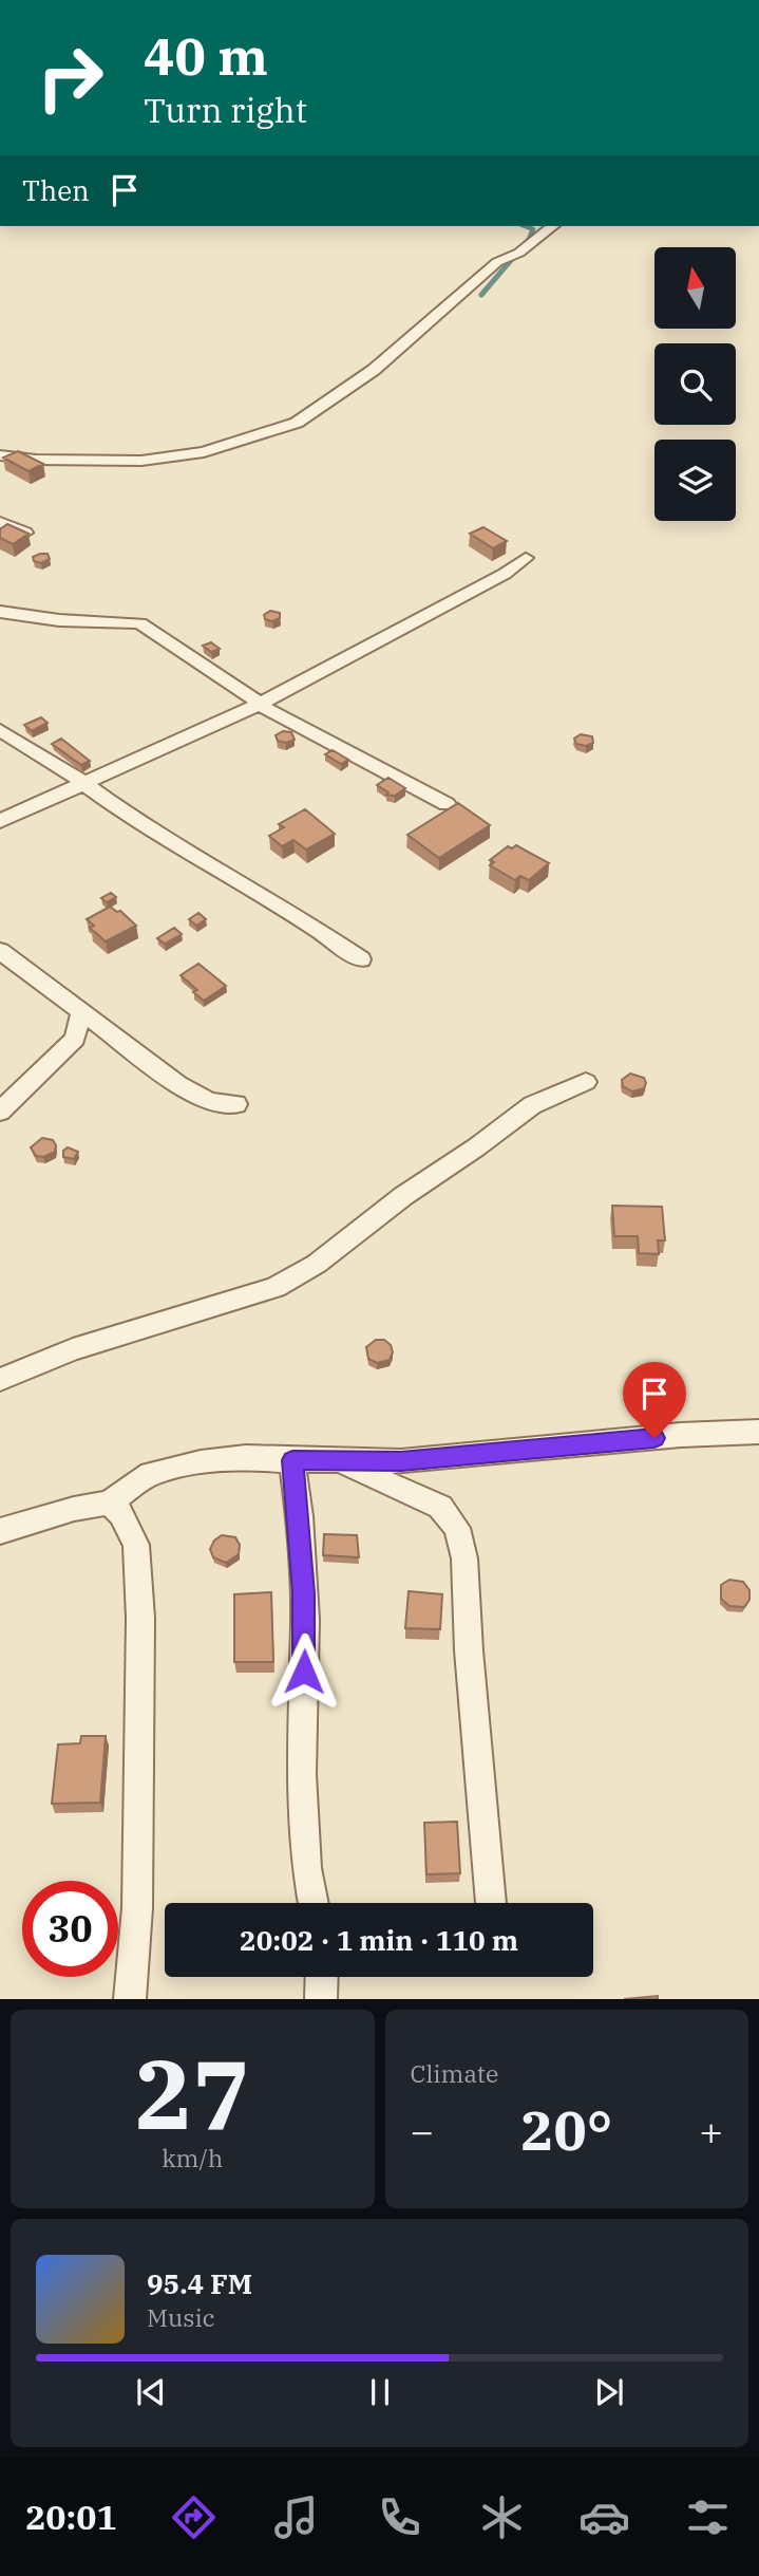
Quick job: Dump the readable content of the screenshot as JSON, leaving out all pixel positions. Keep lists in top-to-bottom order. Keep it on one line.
{"north":"top","page":{"turn":["40 m","Turn right"],"then":"Then","limit":"30","trip":"20:02 · 1 min · 110 m","tile":[["27","km/h"],"Climate"],"heat":["−","20°","+"],"song":["95.4 FM","Music"],"tabs":"20:01"}}
